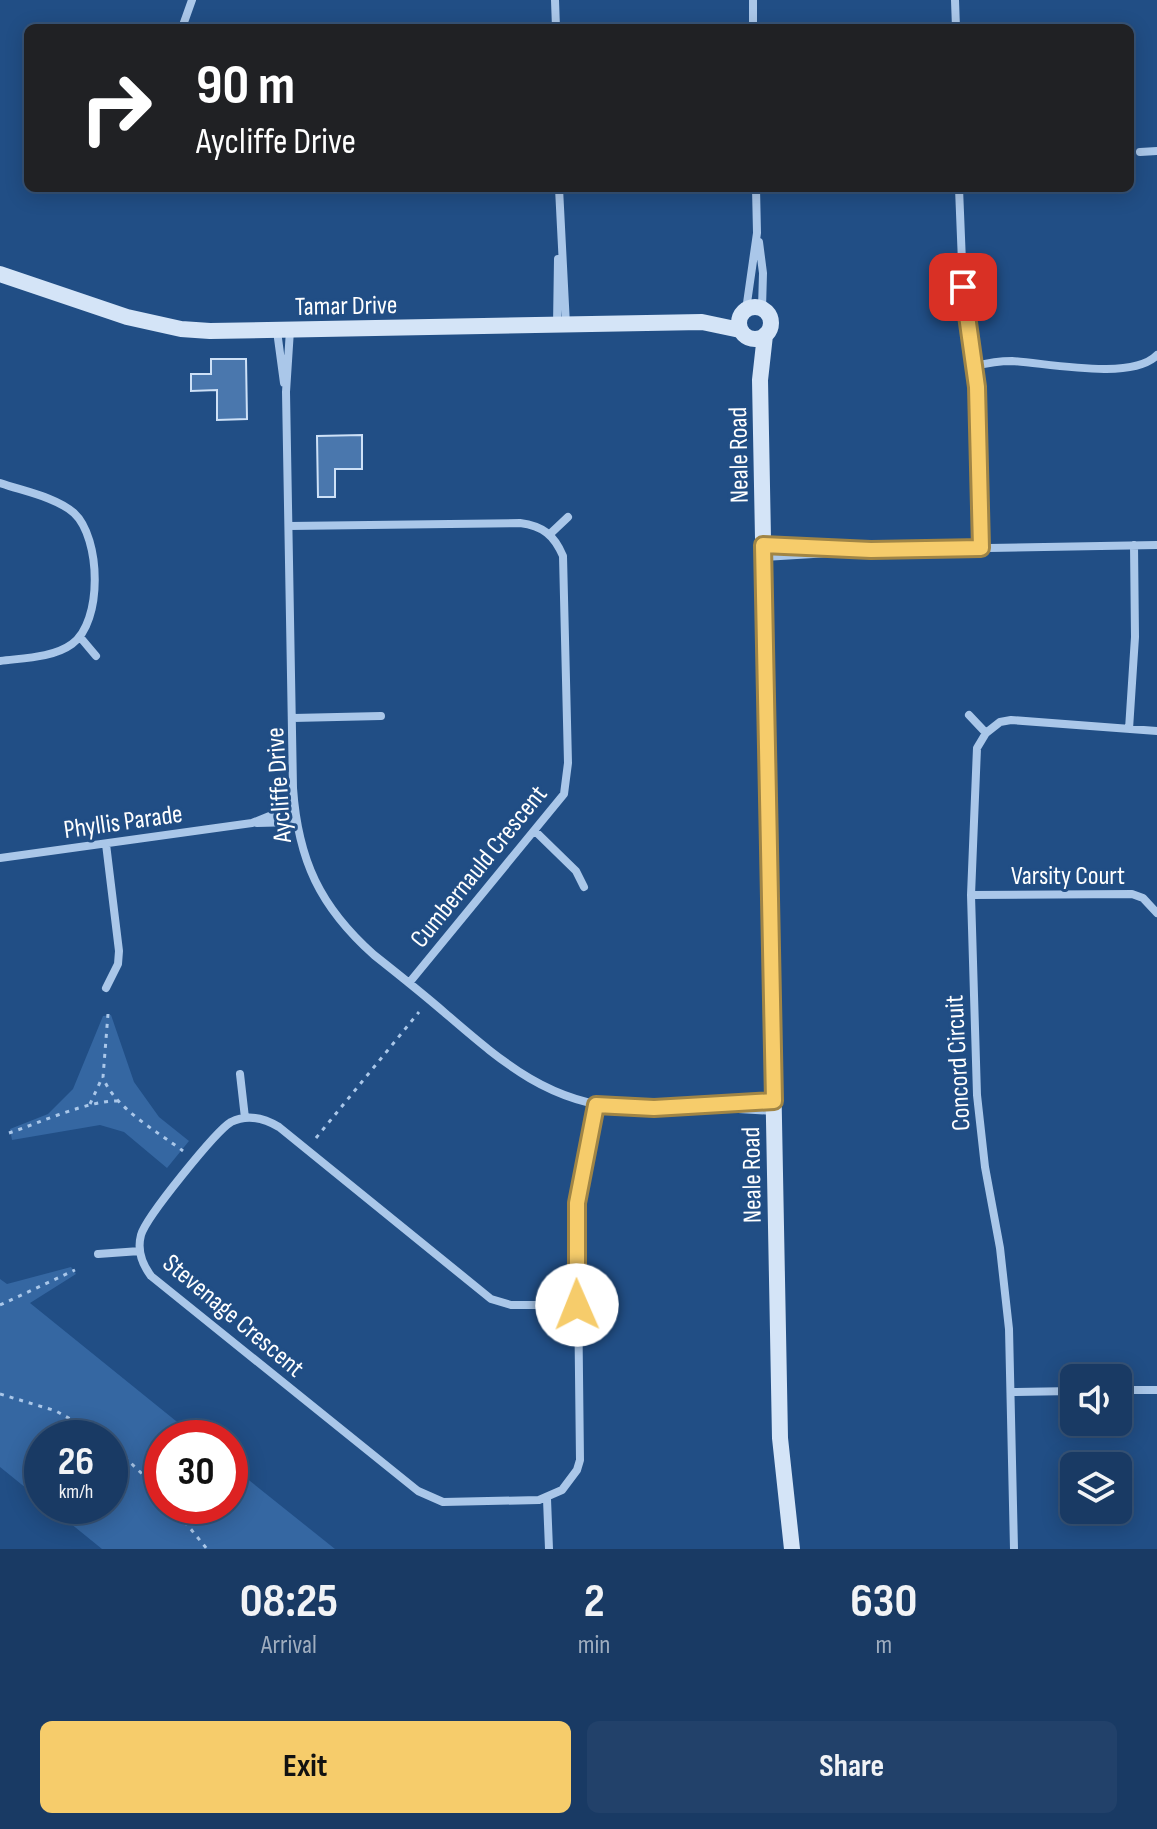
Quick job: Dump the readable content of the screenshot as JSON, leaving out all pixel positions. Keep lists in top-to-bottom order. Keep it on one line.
{"streets":{"street":["Tamar Drive","Neale Road","Aycliffe Drive","Phyllis Parade","Cumbernauld Crescent","Varsity Court","Concord Circuit","Stevenage Crescent"]},"crossings":[["Tamar Drive","Neale Road"],["Tamar Drive","Aycliffe Drive"],["Neale Road","Aycliffe Drive"],["Aycliffe Drive","Phyllis Parade"],["Aycliffe Drive","Cumbernauld Crescent"],["Varsity Court","Concord Circuit"]],"page":{"turn":["90 m","Aycliffe Drive"],"speed":"26 km/h","limit":"30","eta":["08:25","Arrival","2","min","630","m"],"buttons":["Exit","Share"]}}
